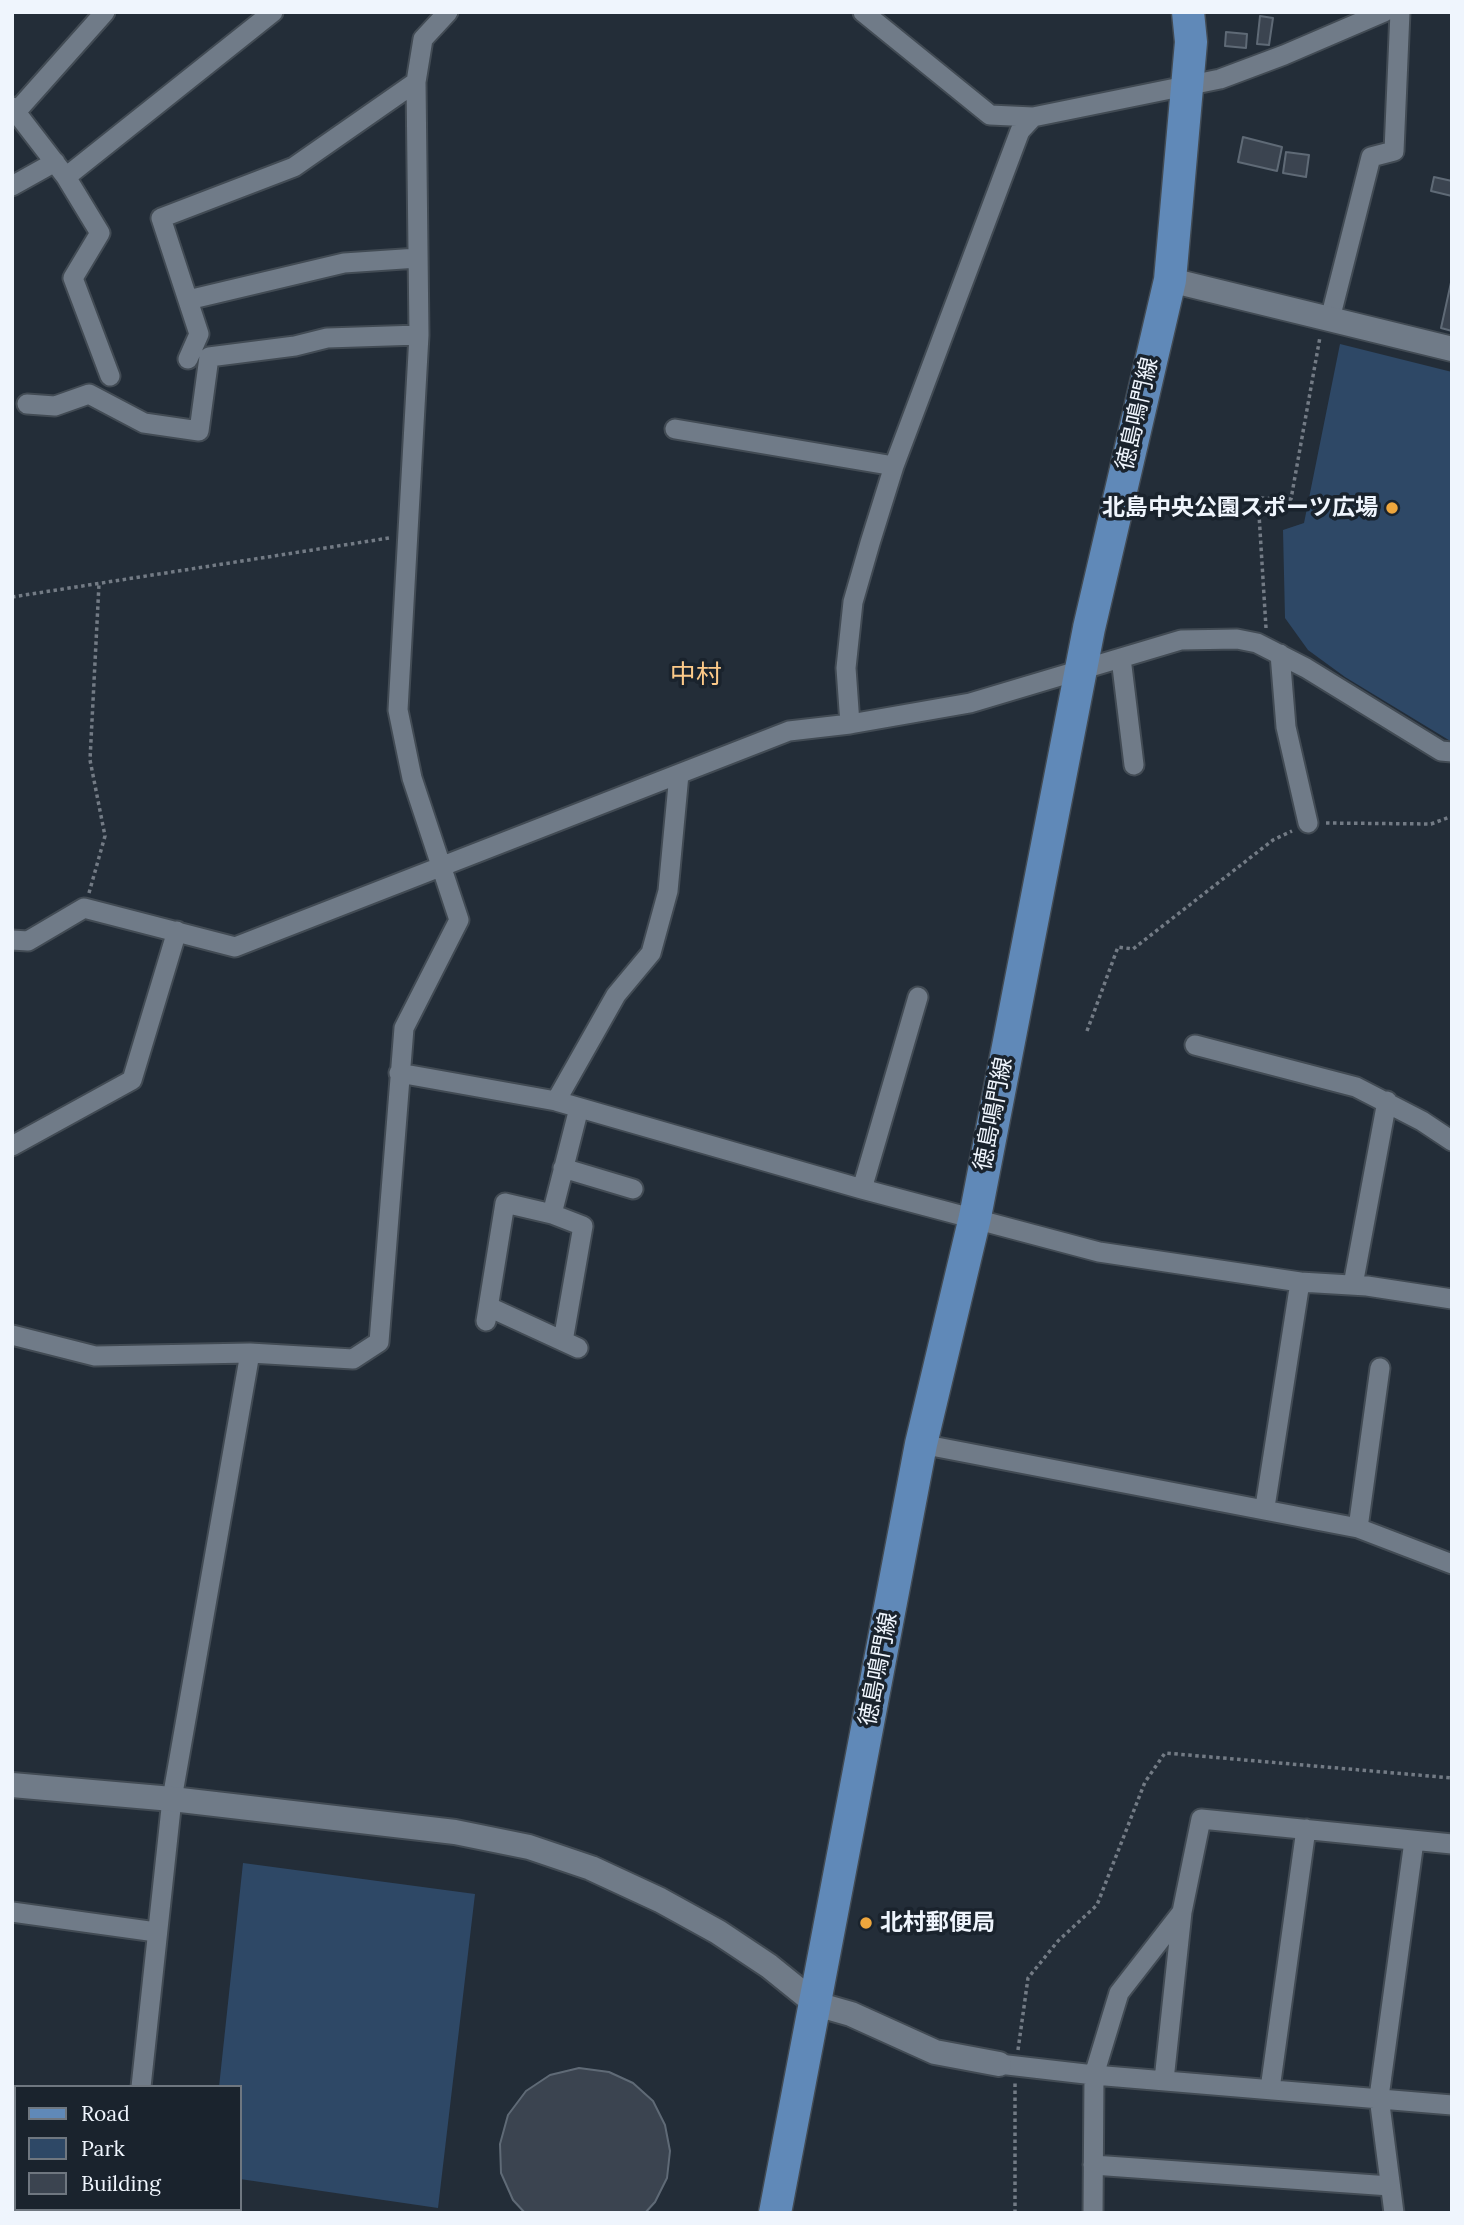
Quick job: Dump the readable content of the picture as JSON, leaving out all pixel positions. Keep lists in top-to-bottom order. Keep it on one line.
{"streets":{"main road":["徳島鳴門線"]},"districts":["中村"],"places":["北島中央公園スポーツ広場","北村郵便局"],"legend":["Road","Park","Building"]}
